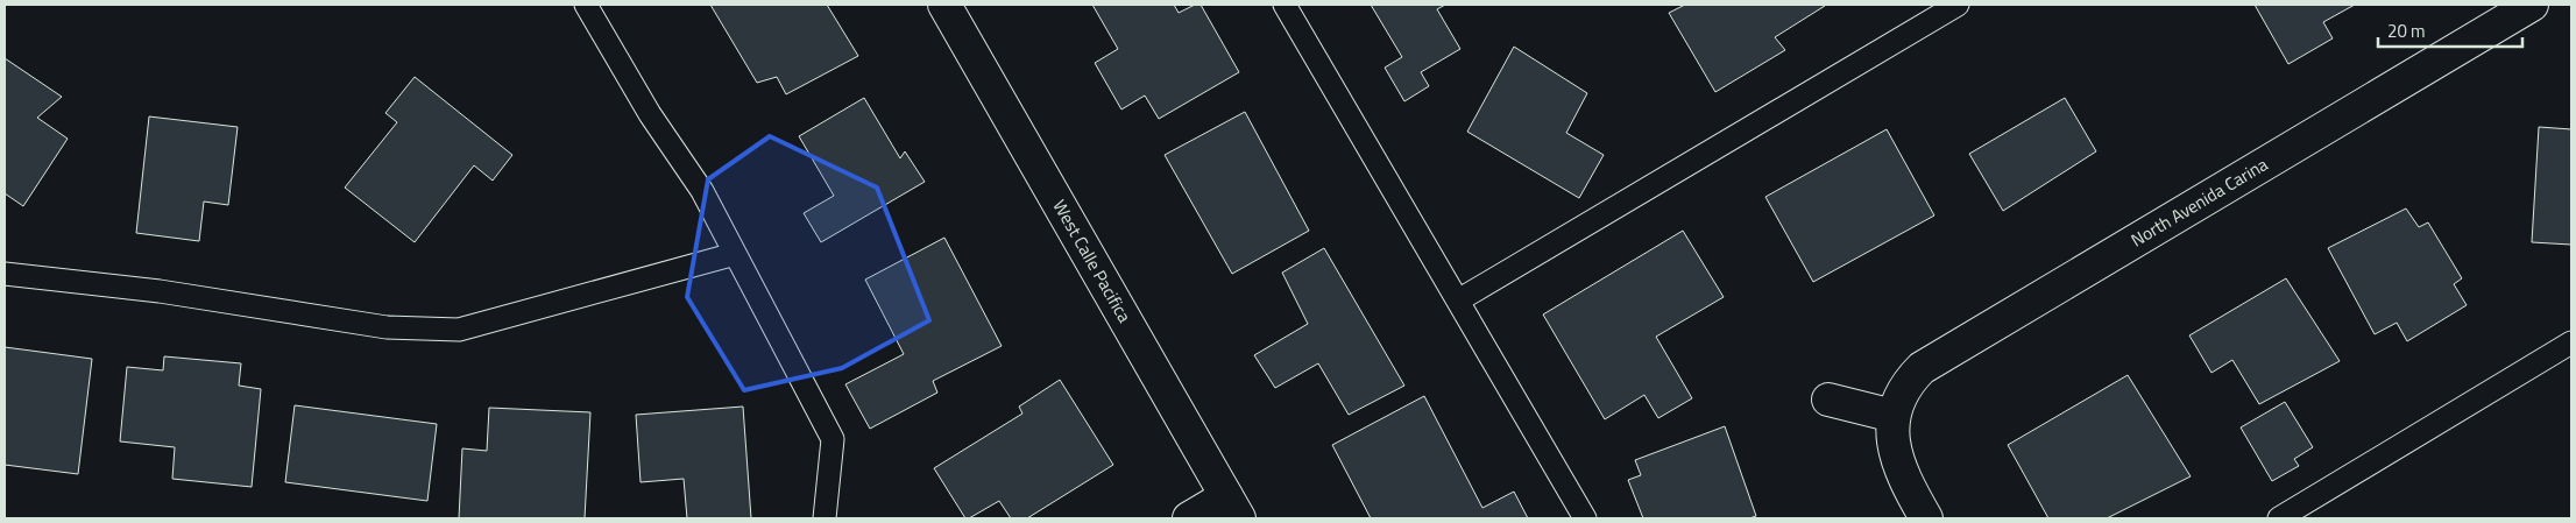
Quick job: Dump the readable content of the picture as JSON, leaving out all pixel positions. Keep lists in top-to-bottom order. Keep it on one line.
{"streets":{"street":["North Avenida Carina","West Calle Pacifica"]},"scale_bar":"20 m"}
